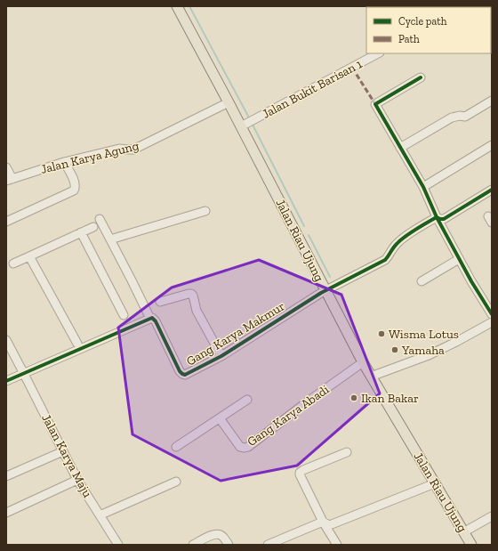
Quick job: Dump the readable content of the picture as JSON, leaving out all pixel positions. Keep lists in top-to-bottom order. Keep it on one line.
{"streets":{"main road":["Jalan Riau Ujung"],"street":["Jalan Bukit Barisan 1","Jalan Karya Agung","Gang Karya Makmur","Gang Karya Abadi","Jalan Karya Maju"]},"crossings":[["Jalan Bukit Barisan 1","Jalan Riau Ujung"],["Jalan Karya Agung","Jalan Riau Ujung"],["Jalan Riau Ujung","Gang Karya Makmur"],["Jalan Riau Ujung","Gang Karya Abadi"]],"places":["Wisma Lotus","Yamaha","Ikan Bakar"],"legend":["Cycle path","Path"]}
